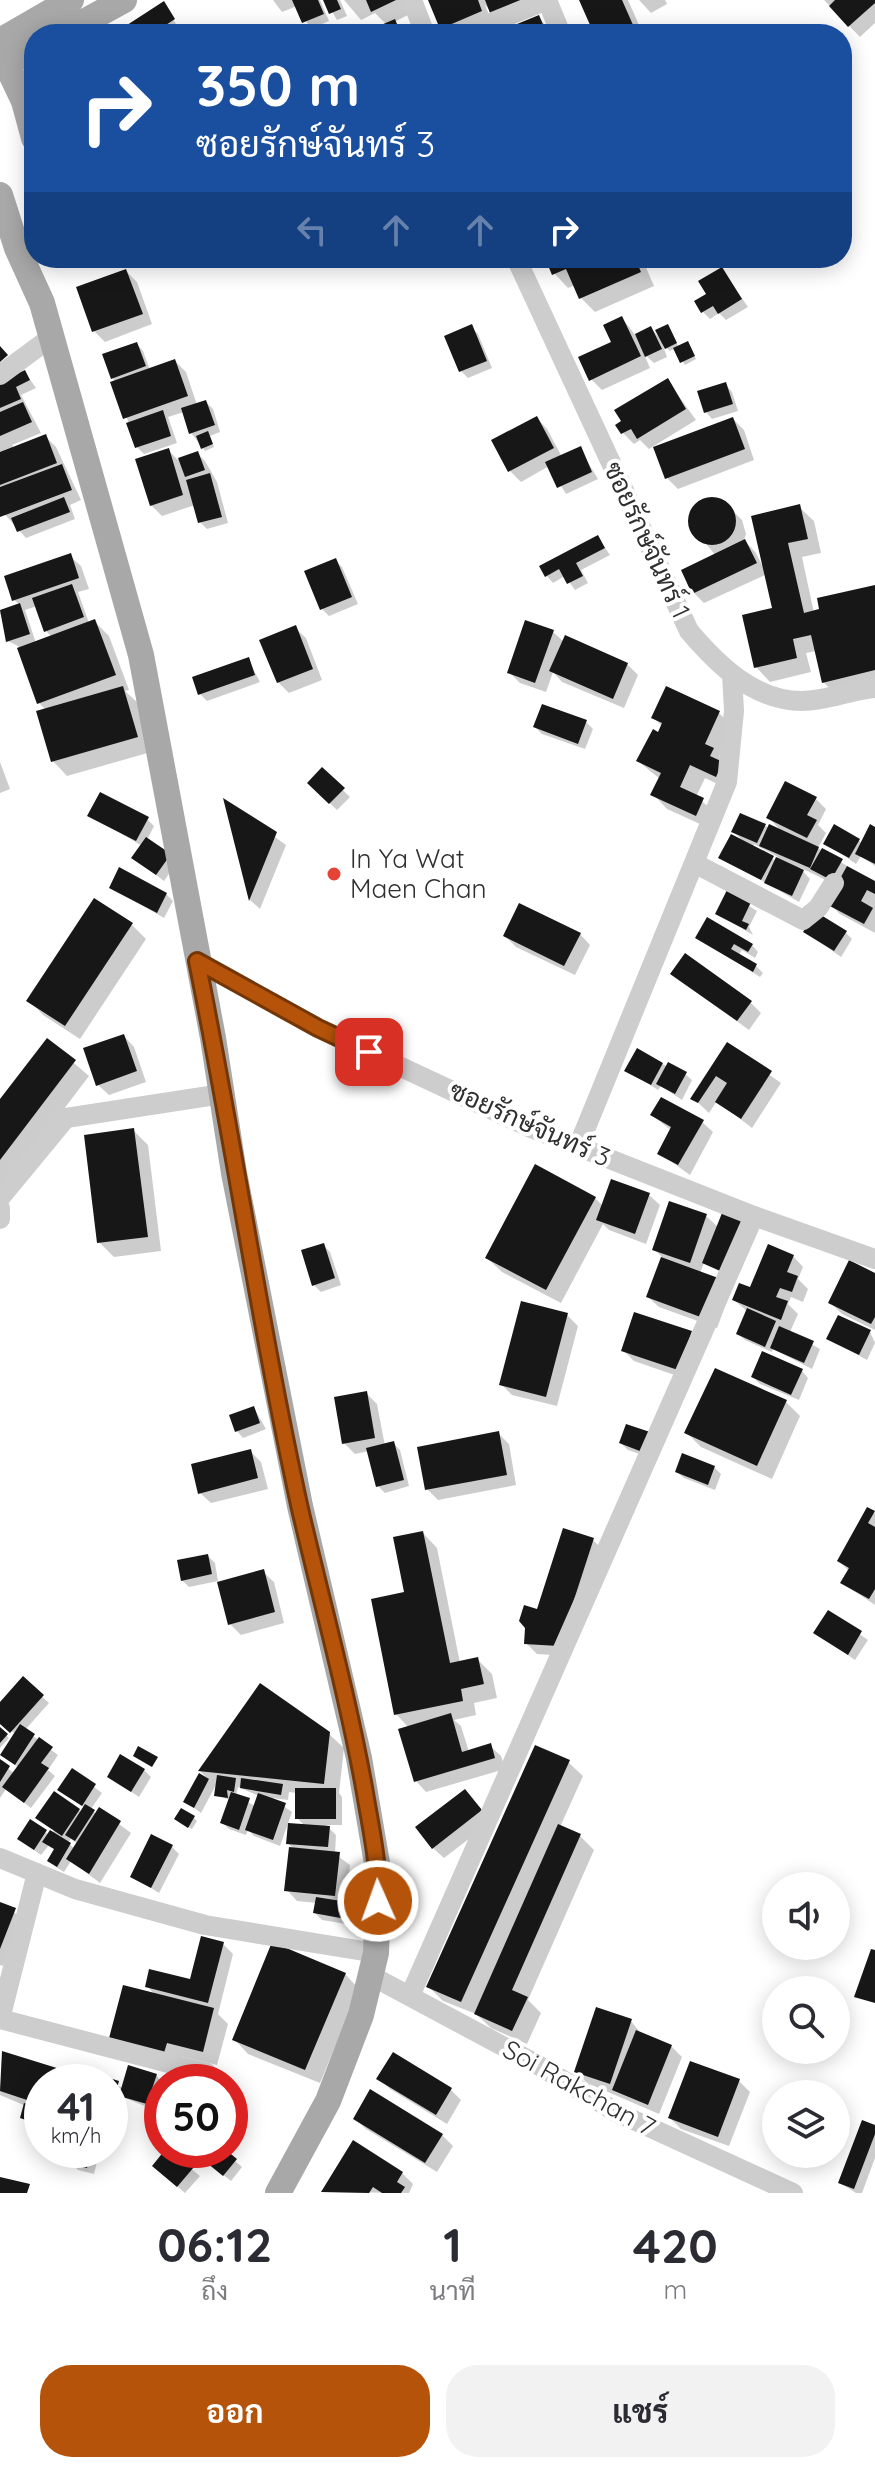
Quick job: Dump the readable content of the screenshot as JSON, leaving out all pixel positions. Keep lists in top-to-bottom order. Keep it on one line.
{"streets":{"street":["ซอยรักษ์จันทร์ 1","ซอยรักษ์จันทร์ 3","Soi Rakchan 7"]},"places":["In Ya Wat Maen Chan"],"page":{"turn":["350 m","ซอยรักษ์จันทร์ 3"],"speed":"41 km/h","limit":"50","eta":["06:12","ถึง","1","นาที","420","m"],"buttons":["ออก","แชร์"]}}
